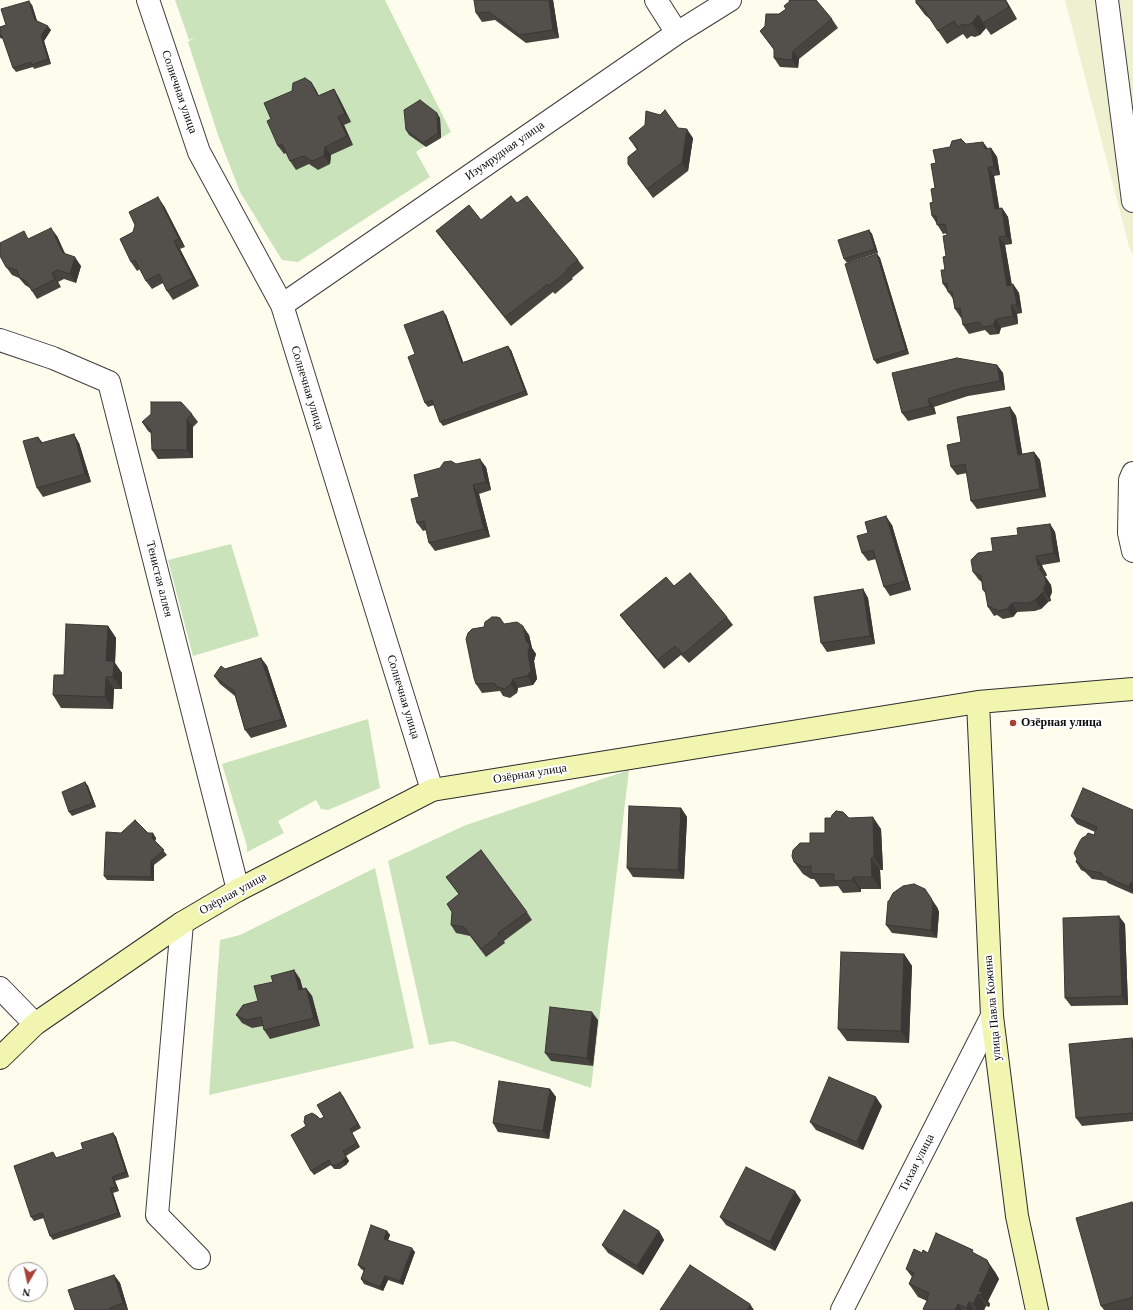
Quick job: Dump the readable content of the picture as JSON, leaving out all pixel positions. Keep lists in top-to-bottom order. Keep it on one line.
{"streets":{"street":["Солнечная улица","Изумрудная улица","Тенистая аллея","Озёрная улица","улица Павла Кожина","Тихая улица"]},"crossings":[["Солнечная улица","Изумрудная улица"],["Солнечная улица","Озёрная улица"],["Тенистая аллея","Озёрная улица"],["Озёрная улица","улица Павла Кожина"],["улица Павла Кожина","Тихая улица"]],"places":["Озёрная улица"],"north":"bottom"}
